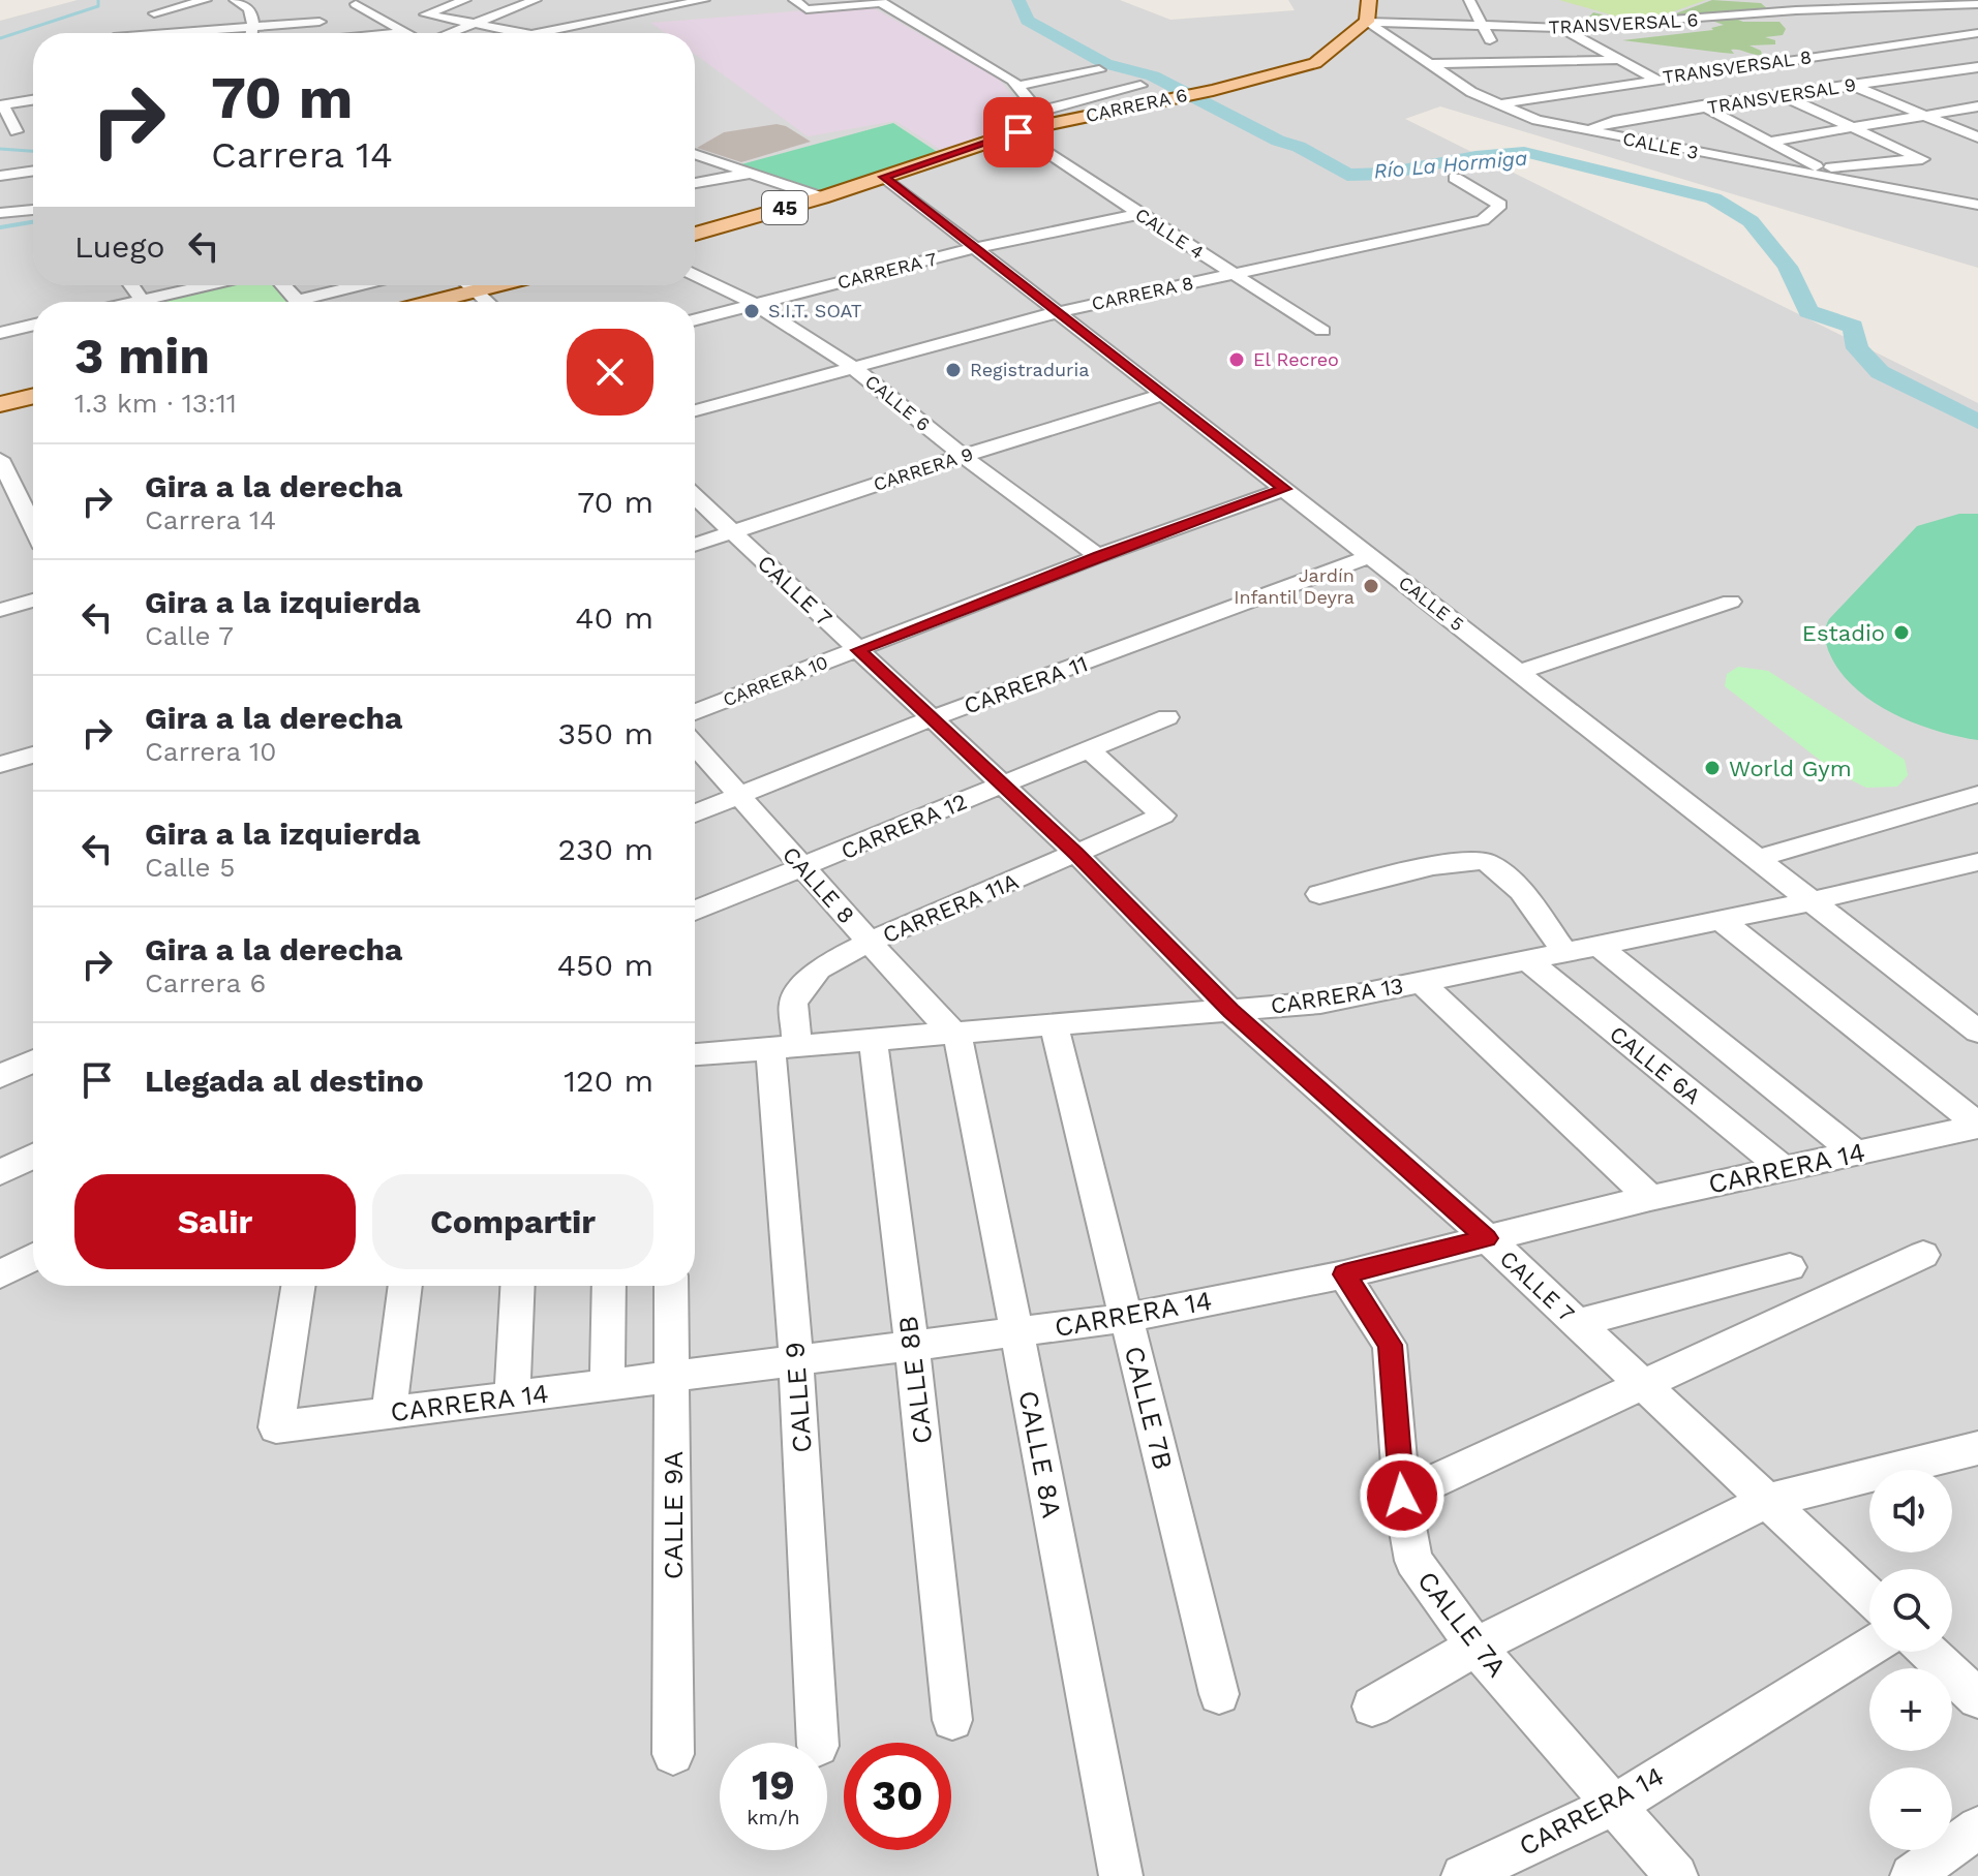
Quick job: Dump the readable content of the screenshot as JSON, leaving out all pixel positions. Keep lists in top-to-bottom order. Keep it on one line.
{"streets":{"main road":["CARRERA 6","45"],"street":["TRANSVERSAL 6","TRANSVERSAL 8","TRANSVERSAL 9","CALLE 3","CALLE 4","CARRERA 7","CARRERA 8","CALLE 6","CARRERA 9","CALLE 7","CALLE 5","CARRERA 10","CARRERA 11","CARRERA 12","CALLE 8","CARRERA 11A","CARRERA 13","CALLE 6A","CARRERA 14","CALLE 8B","CALLE 9","CALLE 7B","CALLE 8A","CALLE 9A","CALLE 7A"]},"crossings":[["TRANSVERSAL 6","CARRERA 6"],["TRANSVERSAL 6","CALLE 3"],["TRANSVERSAL 8","CALLE 3"],["TRANSVERSAL 9","CALLE 3"],["CARRERA 6","CALLE 3"],["CARRERA 6","CALLE 4"],["CARRERA 6","CALLE 5"],["CALLE 4","CARRERA 7"],["CALLE 4","CARRERA 8"],["CARRERA 7","CALLE 6"],["CARRERA 7","CALLE 5"],["CARRERA 8","CALLE 6"],["CARRERA 8","CALLE 5"],["CALLE 6","CARRERA 9"],["CALLE 6","CARRERA 10"],["CARRERA 9","CALLE 7"],["CARRERA 9","CALLE 5"],["CALLE 7","CARRERA 10"],["CALLE 7","CARRERA 11"],["CALLE 7","CARRERA 12"],["CALLE 7","CARRERA 11A"],["CALLE 7","CARRERA 13"],["CALLE 7","CARRERA 14"],["CALLE 5","CARRERA 10"],["CALLE 5","CARRERA 11"],["CALLE 5","CARRERA 13"],["CARRERA 11","CALLE 8"],["CARRERA 12","CALLE 8"],["CARRERA 12","CARRERA 11A"],["CALLE 8","CARRERA 11A"],["CALLE 8","CARRERA 13"],["CALLE 8","CALLE 8A"],["CARRERA 11A","CARRERA 13"],["CARRERA 11A","CALLE 9"],["CARRERA 13","CALLE 6A"],["CARRERA 13","CALLE 8B"],["CARRERA 13","CALLE 9"],["CARRERA 13","CALLE 7B"],["CARRERA 13","CALLE 8A"],["CALLE 6A","CARRERA 14"],["CARRERA 14","CALLE 8B"],["CARRERA 14","CALLE 9"],["CARRERA 14","CALLE 7B"],["CARRERA 14","CALLE 8A"],["CARRERA 14","CALLE 9A"],["CARRERA 14","CALLE 7A"]],"water":["Río La Hormiga"],"places":["S.I.T. SOAT","El Recreo","Registraduria","Jardín Infantil Deyra","Estadio","World Gym"],"page":{"turn":["70 m","Carrera 14"],"then":"Luego","heading":["3 min","1.3 km · 13:11"],"list":[{"name":"Gira a la derecha","note":"Carrera 14","value":"70 m"},{"name":"Gira a la izquierda","note":"Calle 7","value":"40 m"},{"name":"Gira a la derecha","note":"Carrera 10","value":"350 m"},{"name":"Gira a la izquierda","note":"Calle 5","value":"230 m"},{"name":"Gira a la derecha","note":"Carrera 6","value":"450 m"},{"name":"Llegada al destino","value":"120 m"}],"buttons":["Salir","Compartir"],"map_buttons":["+","−"],"speed":"19 km/h","limit":"30"}}
